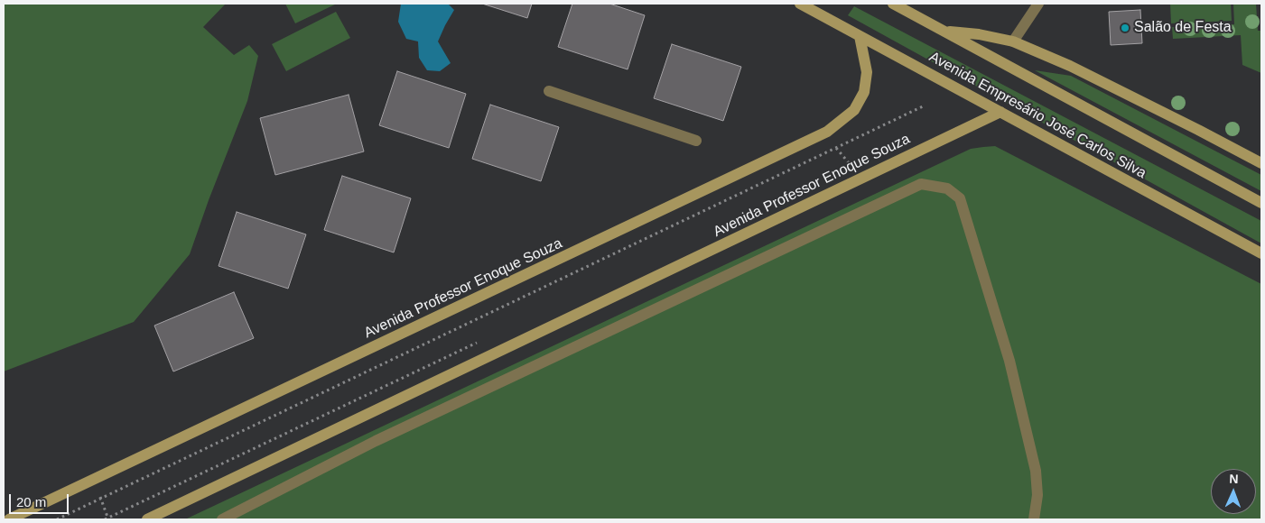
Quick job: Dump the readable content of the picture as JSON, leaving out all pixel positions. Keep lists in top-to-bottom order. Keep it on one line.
{"streets":{"main road":["Avenida Empresário José Carlos Silva","Avenida Professor Enoque Souza"]},"crossings":[["Avenida Empresário José Carlos Silva","Avenida Professor Enoque Souza"]],"places":["Salão de Festa"],"scale_bar":"20 m","north":"top"}
